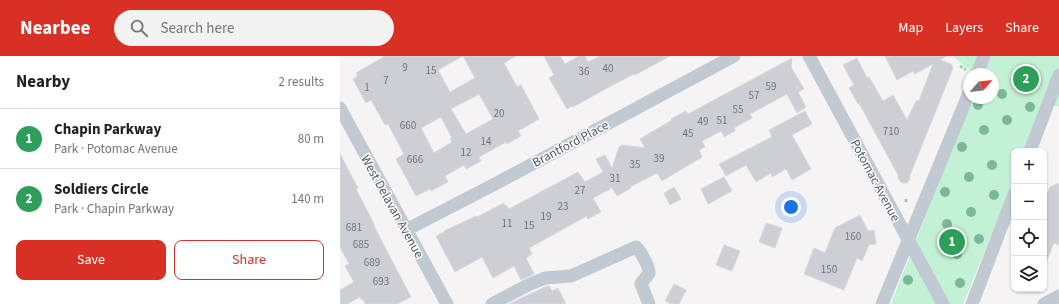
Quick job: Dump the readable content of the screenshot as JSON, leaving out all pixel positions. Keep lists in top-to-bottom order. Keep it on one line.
{"streets":{"street":["Brantford Place","Potomac Avenue","West Delavan Avenue"]},"crossings":[["Brantford Place","West Delavan Avenue"]],"house_numbers":["9","40","15","36","7","59","1","57","55","20","51","49","660","710","45","14","12","39","666","35","31","27","23","19","11","15","681","160","685","689","150","693"],"north":"top right","page":{"header":"Nearbee","search":"Search here","nav":["Map","Layers","Share"],"heading":["Nearby","2 results"],"pins":["2","1"],"list":[{"mark":"1","name":"Chapin Parkway","note":"Park · Potomac Avenue","value":"80 m"},{"mark":"2","name":"Soldiers Circle","note":"Park · Chapin Parkway","value":"140 m"}],"map_buttons":["+","−"],"buttons":["Save","Share"]}}
